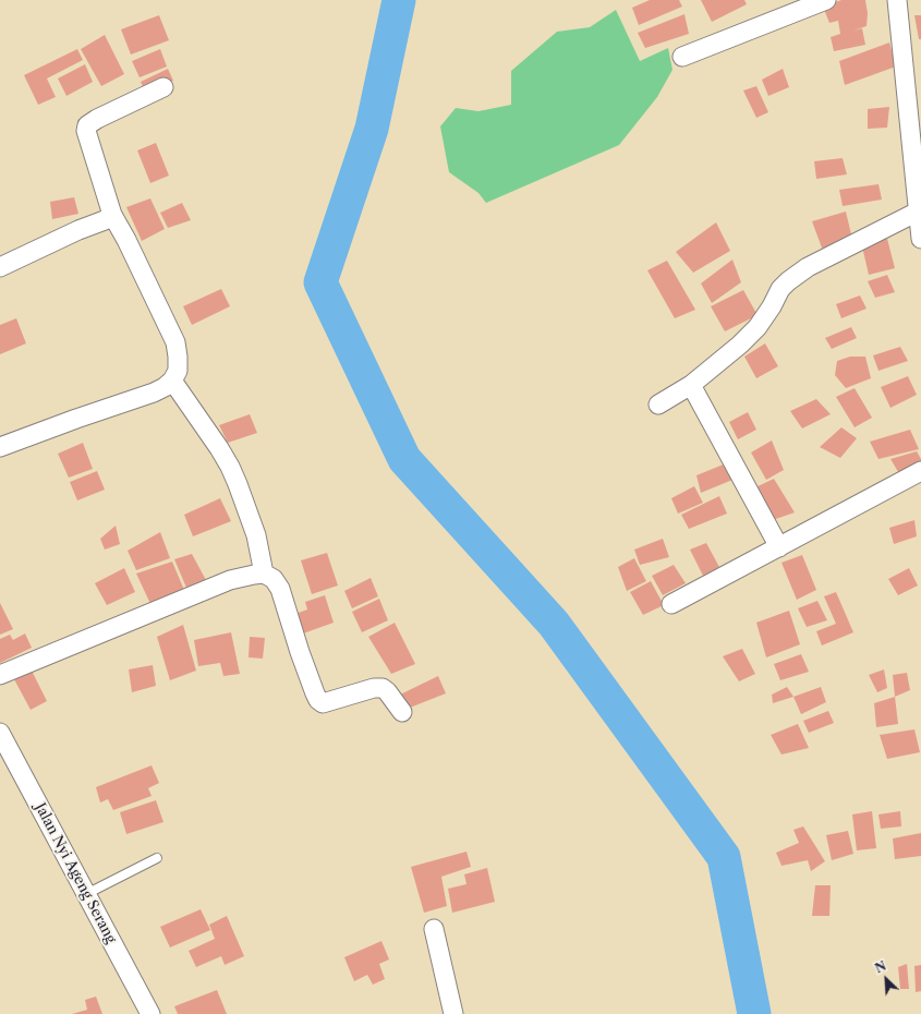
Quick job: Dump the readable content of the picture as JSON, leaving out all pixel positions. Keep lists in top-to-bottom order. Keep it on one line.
{"streets":{"street":["Jalan Nyi Ageng Serang"]},"north":"top left"}
